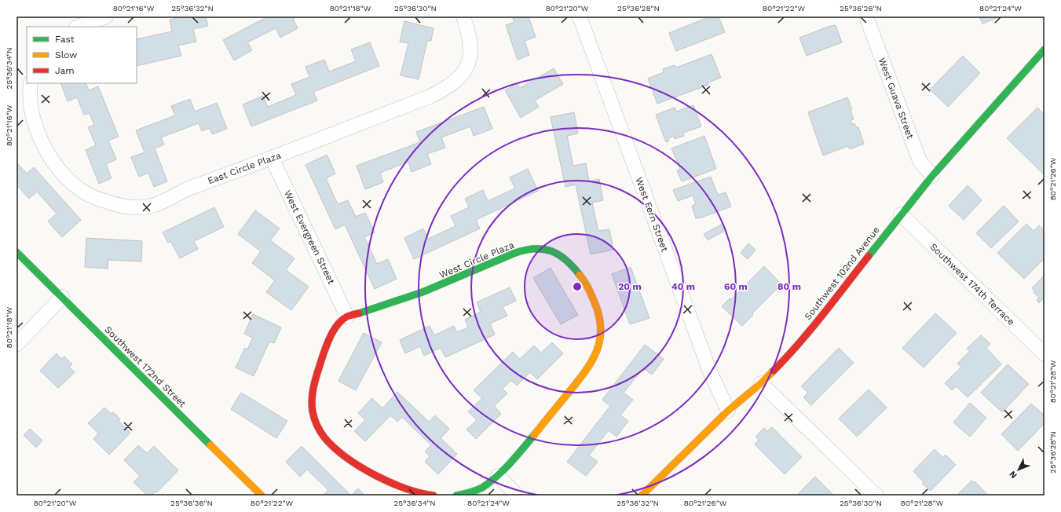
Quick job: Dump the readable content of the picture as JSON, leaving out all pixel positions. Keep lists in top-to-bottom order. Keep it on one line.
{"streets":{"street":["West Guava Street","East Circle Plaza","West Fern Street","West Evergreen Street","West Circle Plaza","Southwest 102nd Avenue","Southwest 174th Terrace","Southwest 172nd Street"]},"crossings":[["West Guava Street","Southwest 102nd Avenue"],["East Circle Plaza","West Evergreen Street"],["West Fern Street","Southwest 102nd Avenue"],["West Evergreen Street","West Circle Plaza"],["Southwest 102nd Avenue","Southwest 174th Terrace"]],"legend":["Fast","Slow","Jam"],"north":"bottom left","coordinates":["80°21'16\"W","25°36'32\"N","80°21'18\"W","25°36'30\"N","80°21'20\"W","25°36'28\"N","80°21'22\"W","25°36'26\"N","80°21'24\"W","25°36'34\"N","80°21'26\"W","80°21'28\"W","25°36'36\"N"],"rings":["20 m","40 m","60 m","80 m"]}
